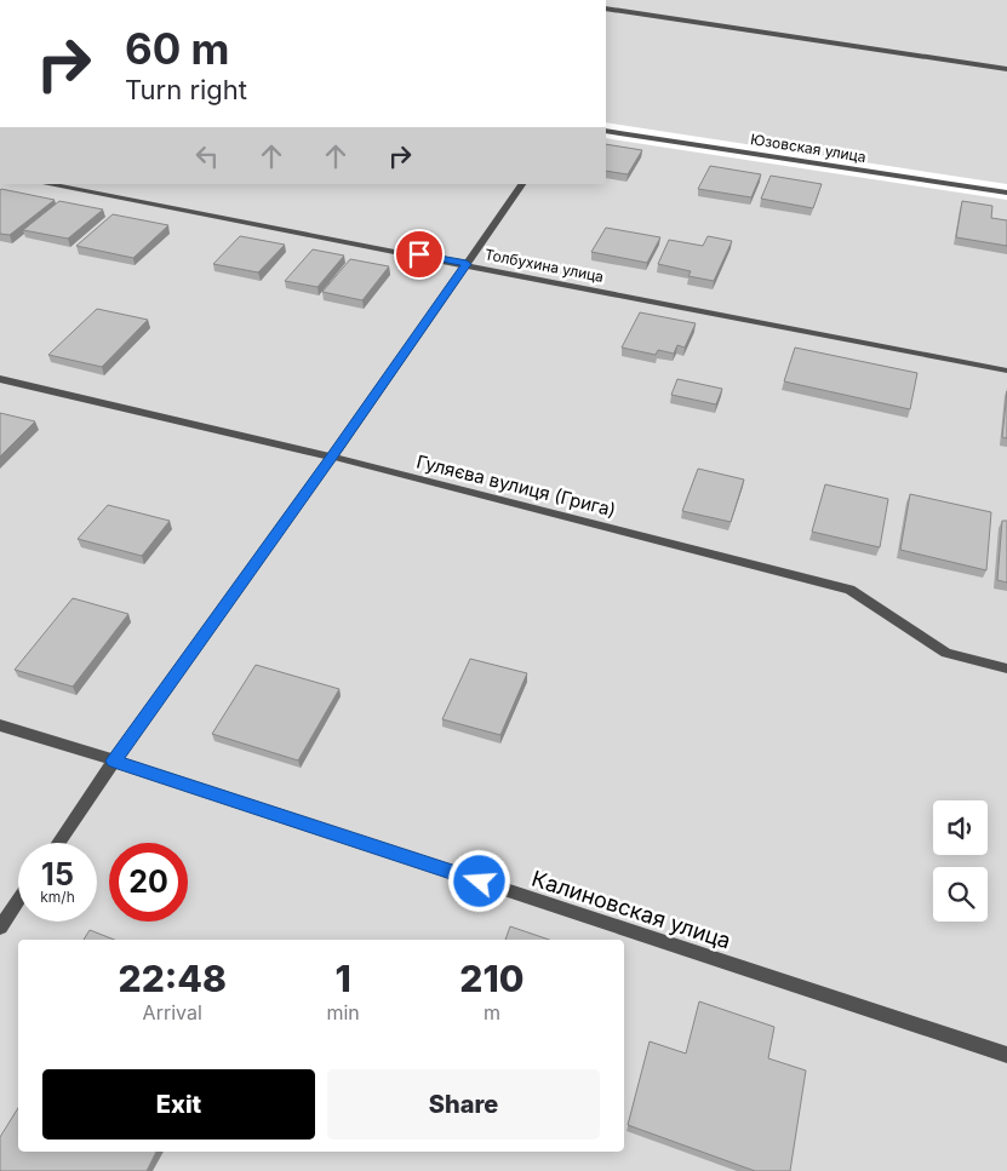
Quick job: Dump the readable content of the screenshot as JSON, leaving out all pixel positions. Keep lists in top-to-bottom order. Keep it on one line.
{"streets":{"lane":["Юзовская улица","Толбухина улица","Гуляєва вулиця (Грига)","Калиновская улица"]},"page":{"turn":["60 m","Turn right"],"speed":"15 km/h","limit":"20","eta":["22:48","Arrival","1","min","210","m"],"buttons":["Exit","Share"]}}
